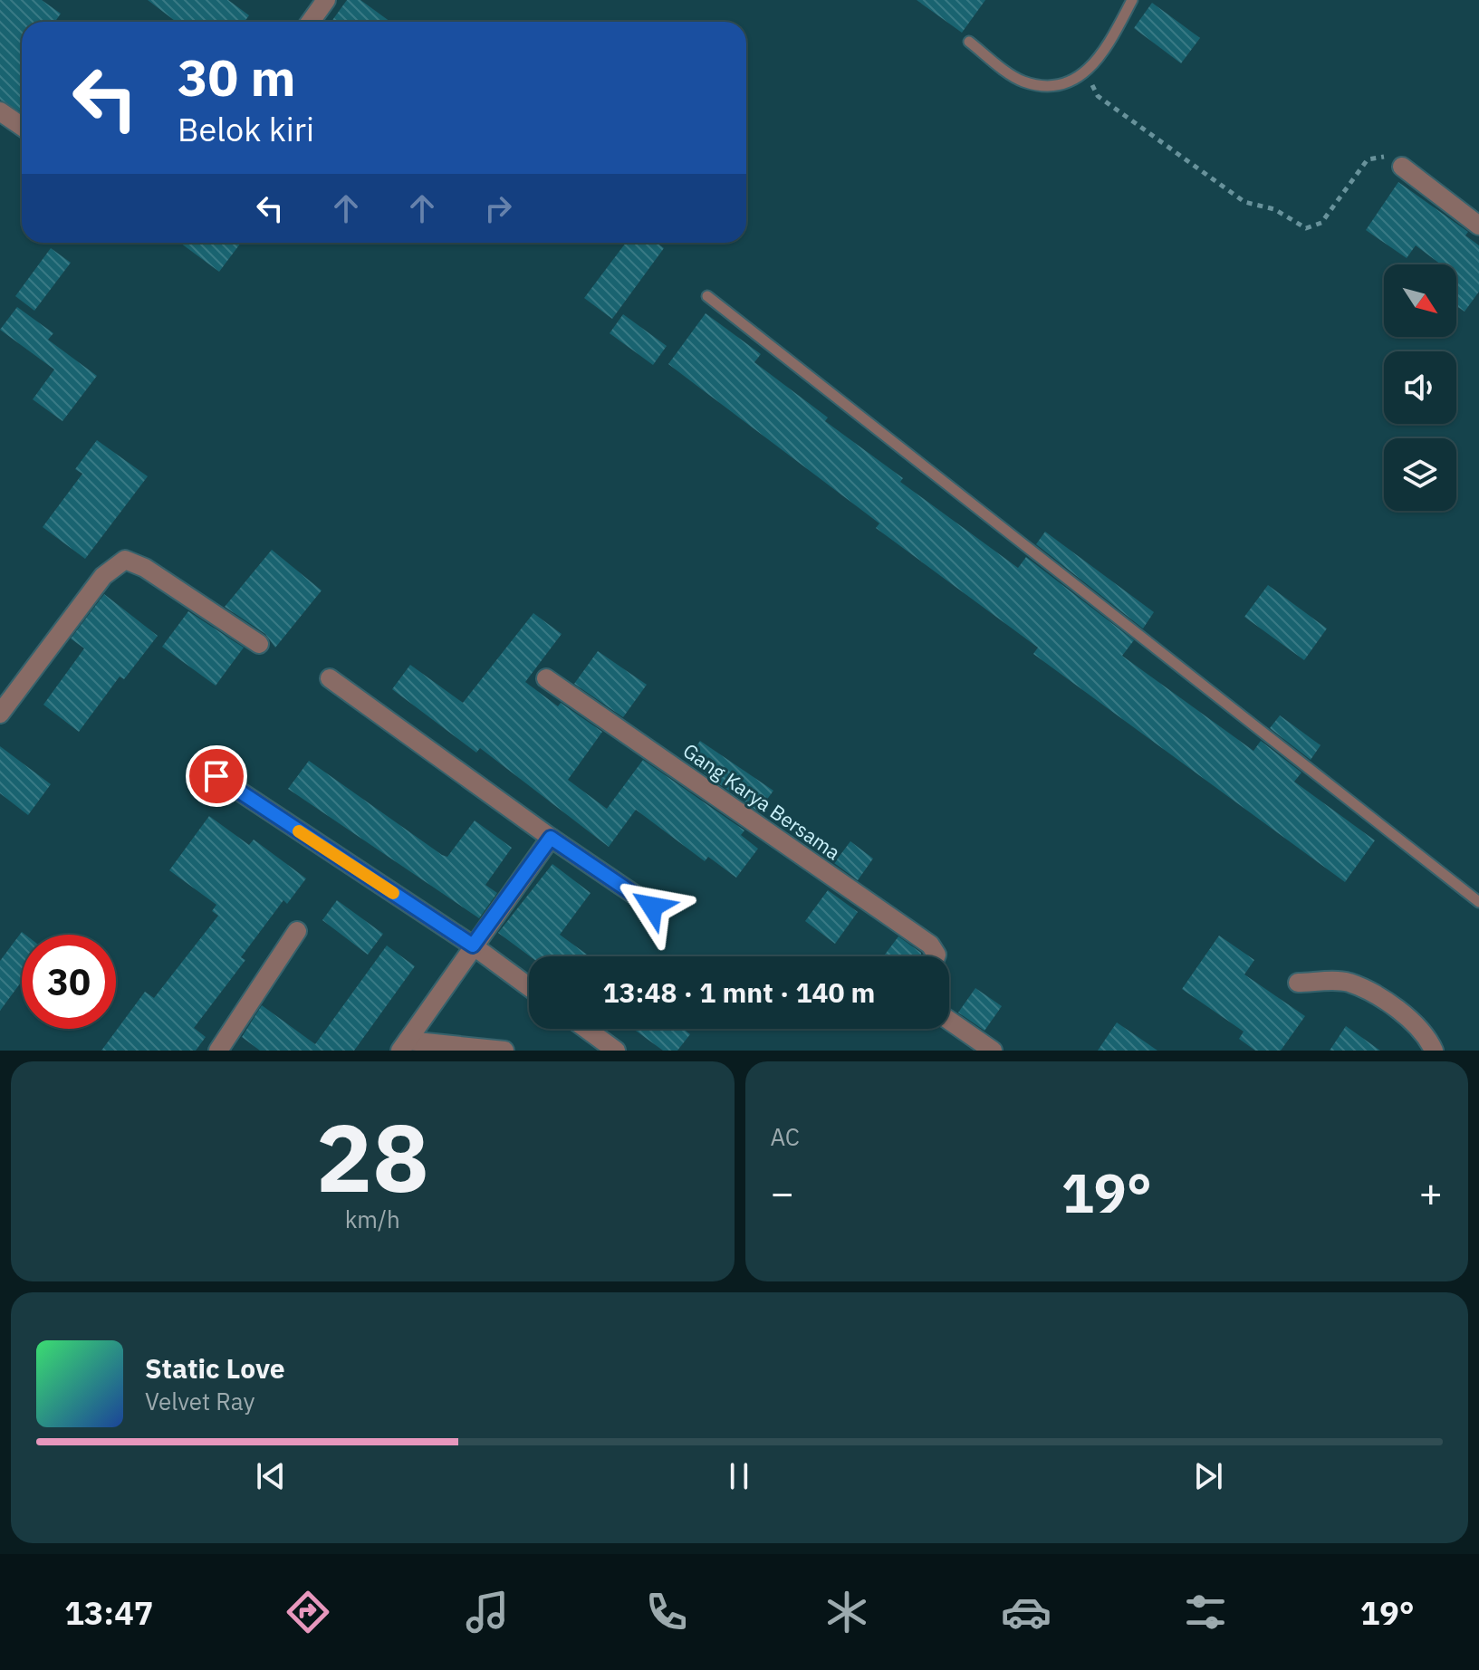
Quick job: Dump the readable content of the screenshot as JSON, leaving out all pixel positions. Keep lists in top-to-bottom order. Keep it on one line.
{"streets":{"street":["Gang Karya Bersama"]},"north":"bottom right","page":{"turn":["30 m","Belok kiri"],"limit":"30","trip":"13:48 · 1 mnt · 140 m","tile":[["28","km/h"],"AC"],"heat":["−","19°","+"],"song":["Static Love","Velvet Ray"],"tabs":["13:47","19°"]}}
